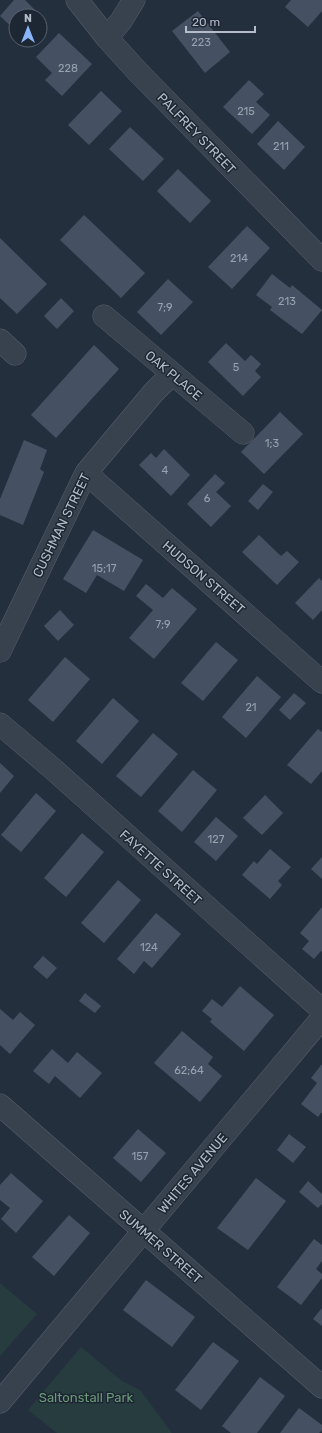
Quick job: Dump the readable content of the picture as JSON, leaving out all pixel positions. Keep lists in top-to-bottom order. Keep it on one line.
{"streets":{"street":["PALFREY STREET","OAK PLACE","CUSHMAN STREET","HUDSON STREET","FAYETTE STREET","WHITES AVENUE","SUMMER STREET"]},"crossings":[["OAK PLACE","CUSHMAN STREET"],["CUSHMAN STREET","HUDSON STREET"],["WHITES AVENUE","SUMMER STREET"]],"parks":["Saltonstall Park"],"house_numbers":["223","228","215","211","214","213","7;9","5","1;3","4","6","15;17","7;9","21","127","124","62;64","157"],"scale_bar":"20 m","north":"top"}
